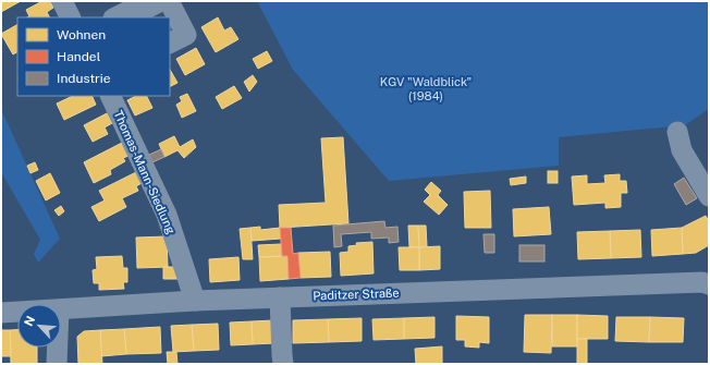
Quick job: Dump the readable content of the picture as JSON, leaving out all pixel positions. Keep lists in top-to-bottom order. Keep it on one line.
{"streets":{"street":["Thomas-Mann-Siedlung","Paditzer Straße"]},"crossings":[["Thomas-Mann-Siedlung","Paditzer Straße"]],"parks":["KGV \"Waldblick\" (1984)"],"legend":["Wohnen","Handel","Industrie"],"north":"top left"}
